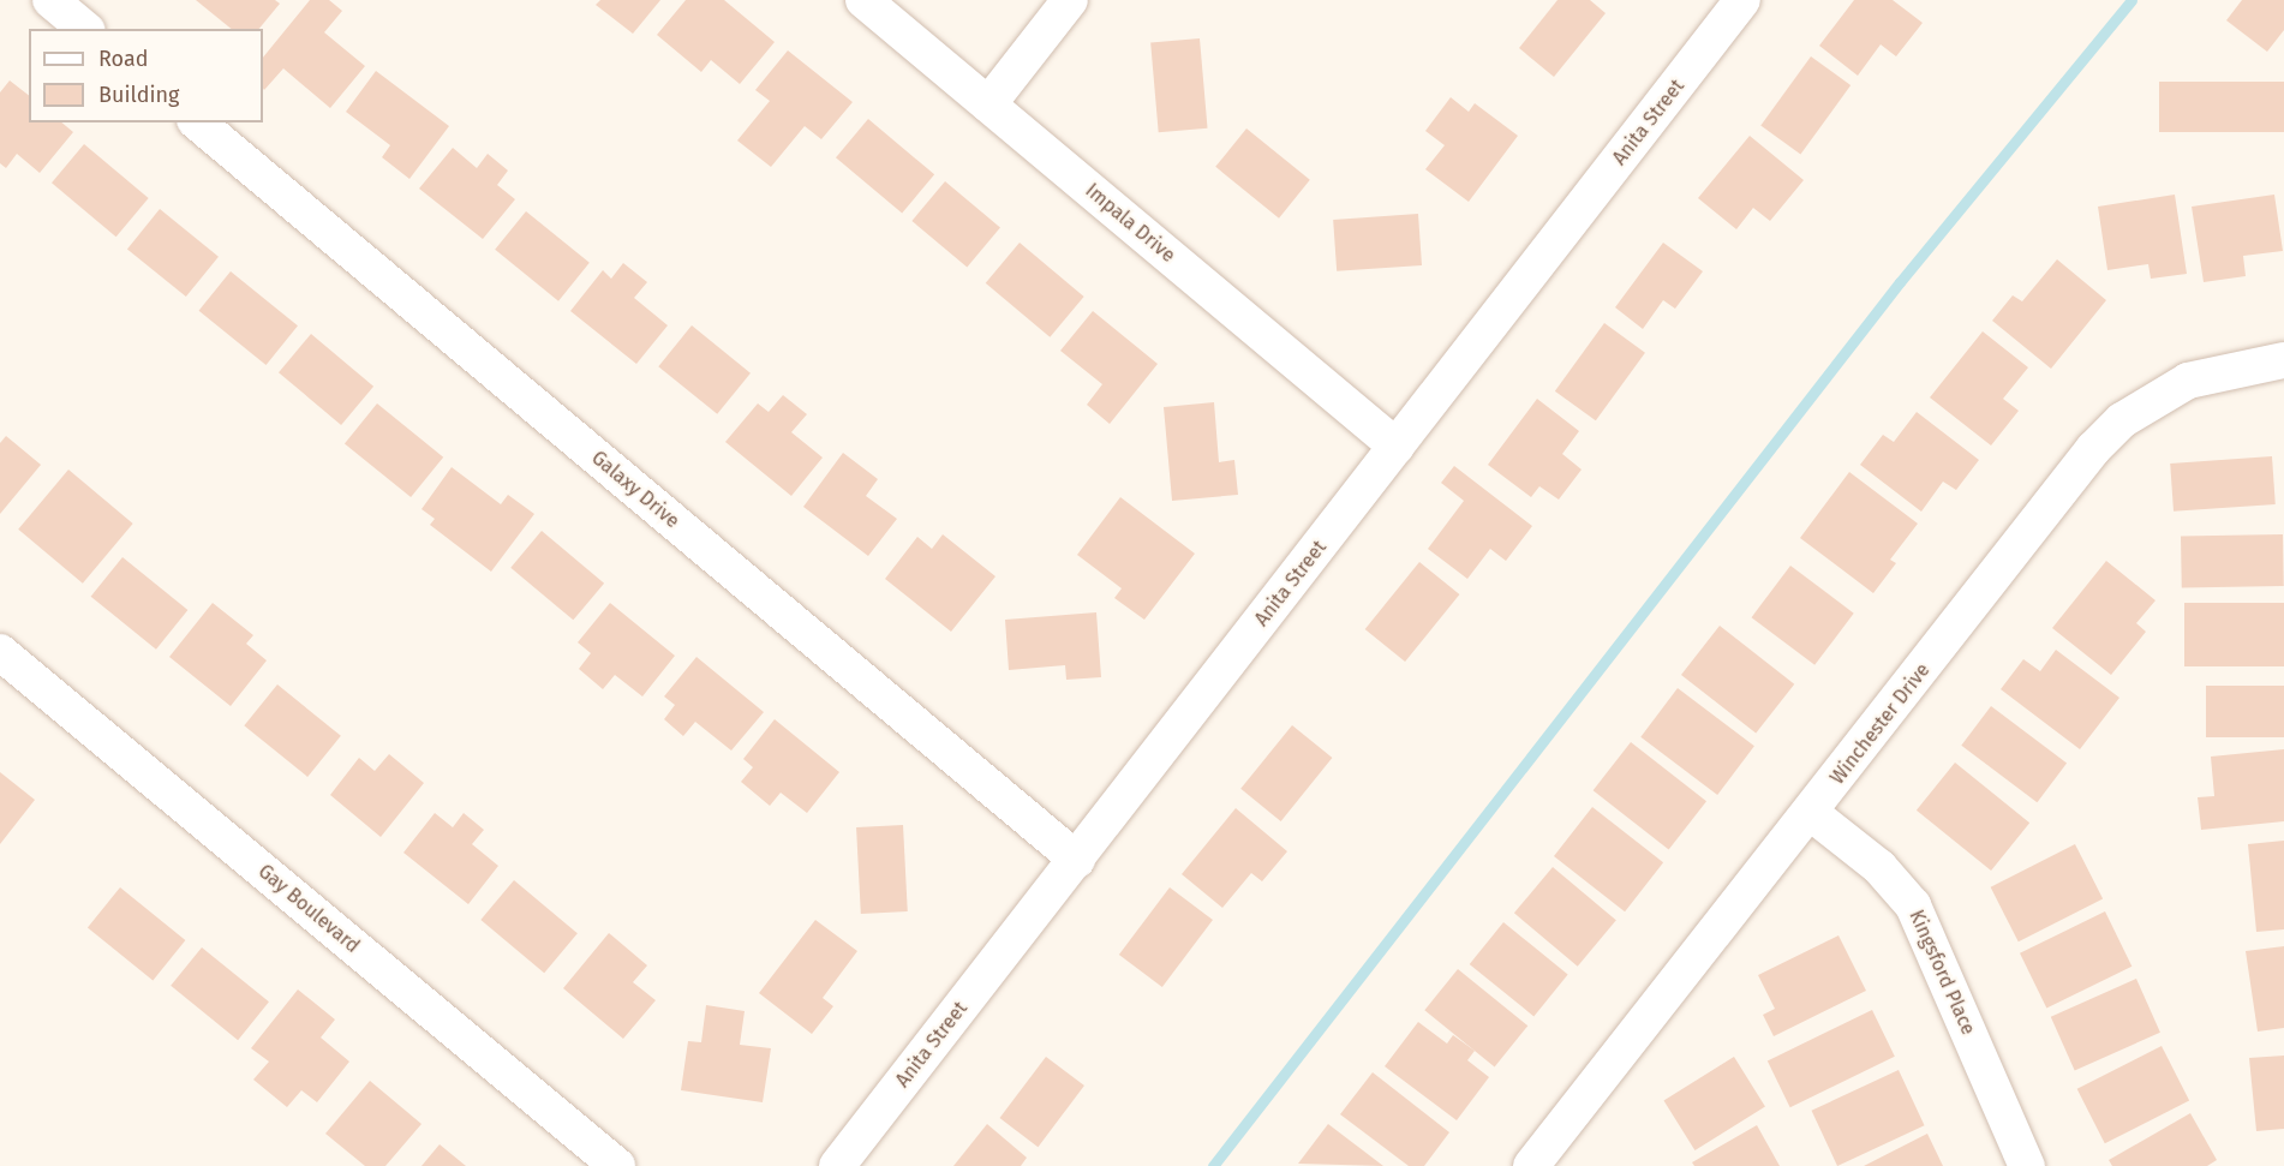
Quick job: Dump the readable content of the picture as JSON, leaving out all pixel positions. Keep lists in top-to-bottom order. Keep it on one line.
{"streets":{"street":["Anita Street","Impala Drive","Galaxy Drive","Winchester Drive","Gay Boulevard","Kingsford Place"]},"crossings":[["Anita Street","Impala Drive"],["Anita Street","Galaxy Drive"],["Winchester Drive","Kingsford Place"]],"legend":["Road","Building"]}
